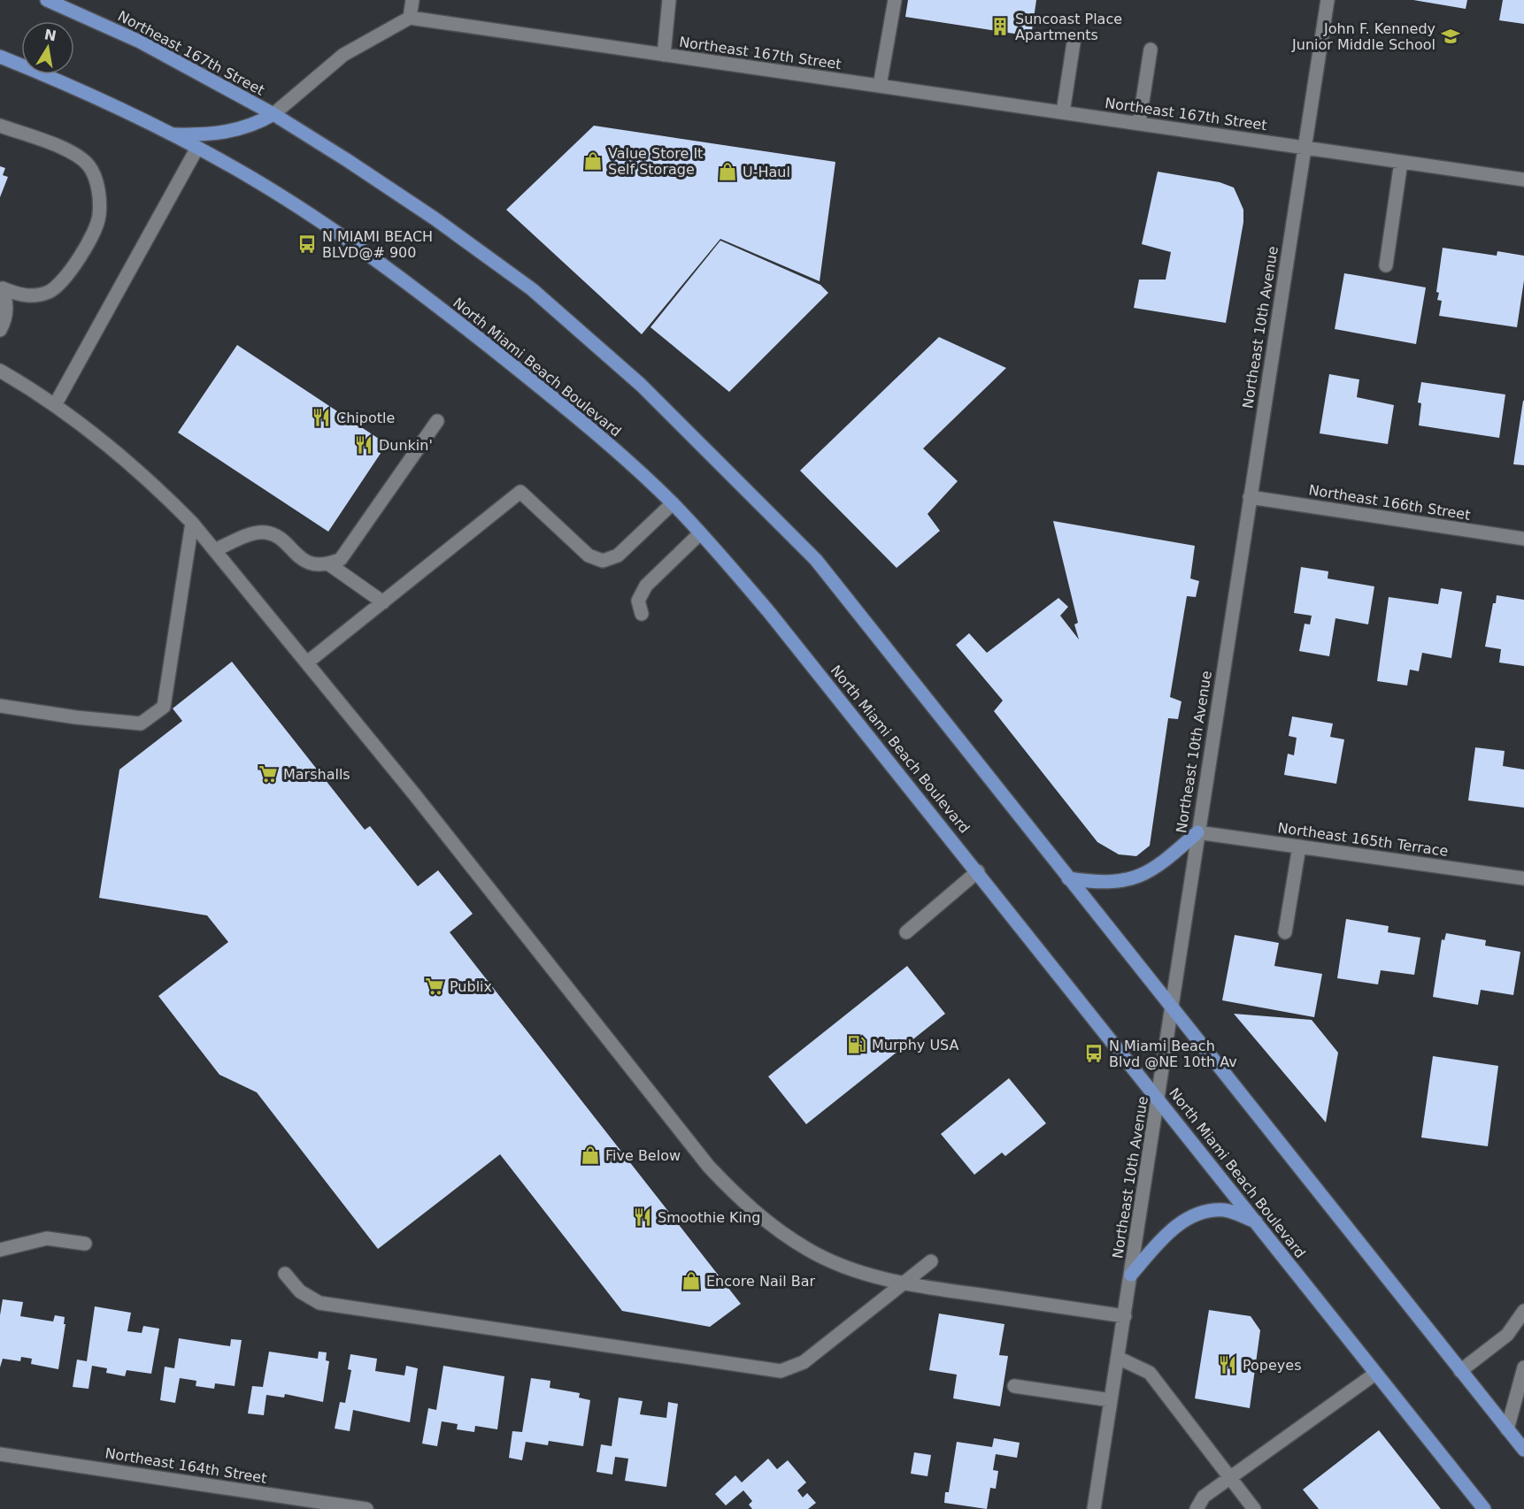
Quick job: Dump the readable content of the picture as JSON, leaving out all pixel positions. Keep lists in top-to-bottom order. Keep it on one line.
{"streets":{"main road":["Northeast 167th Street","North Miami Beach Boulevard"],"street":["Northeast 10th Avenue","Northeast 166th Street","Northeast 165th Terrace","Northeast 164th Street"]},"crossings":[["Northeast 167th Street","Northeast 10th Avenue"],["Northeast 10th Avenue","North Miami Beach Boulevard"],["Northeast 10th Avenue","Northeast 166th Street"],["Northeast 10th Avenue","Northeast 165th Terrace"]],"places":{"building":["Suncoast Place Apartments"],"school or university":["John F. Kennedy Junior Middle School"],"shop":["Value Store It Self Storage","U-Haul","Five Below","Encore Nail Bar"],"bus stop":["N MIAMI BEACH BLVD@# 900","N Miami Beach Blvd @NE 10th Av"],"restaurant":["Chipotle","Dunkin'","Smoothie King","Popeyes"],"supermarket":["Marshalls","Publix"],"fuel station":["Murphy USA"]},"north":"top"}
